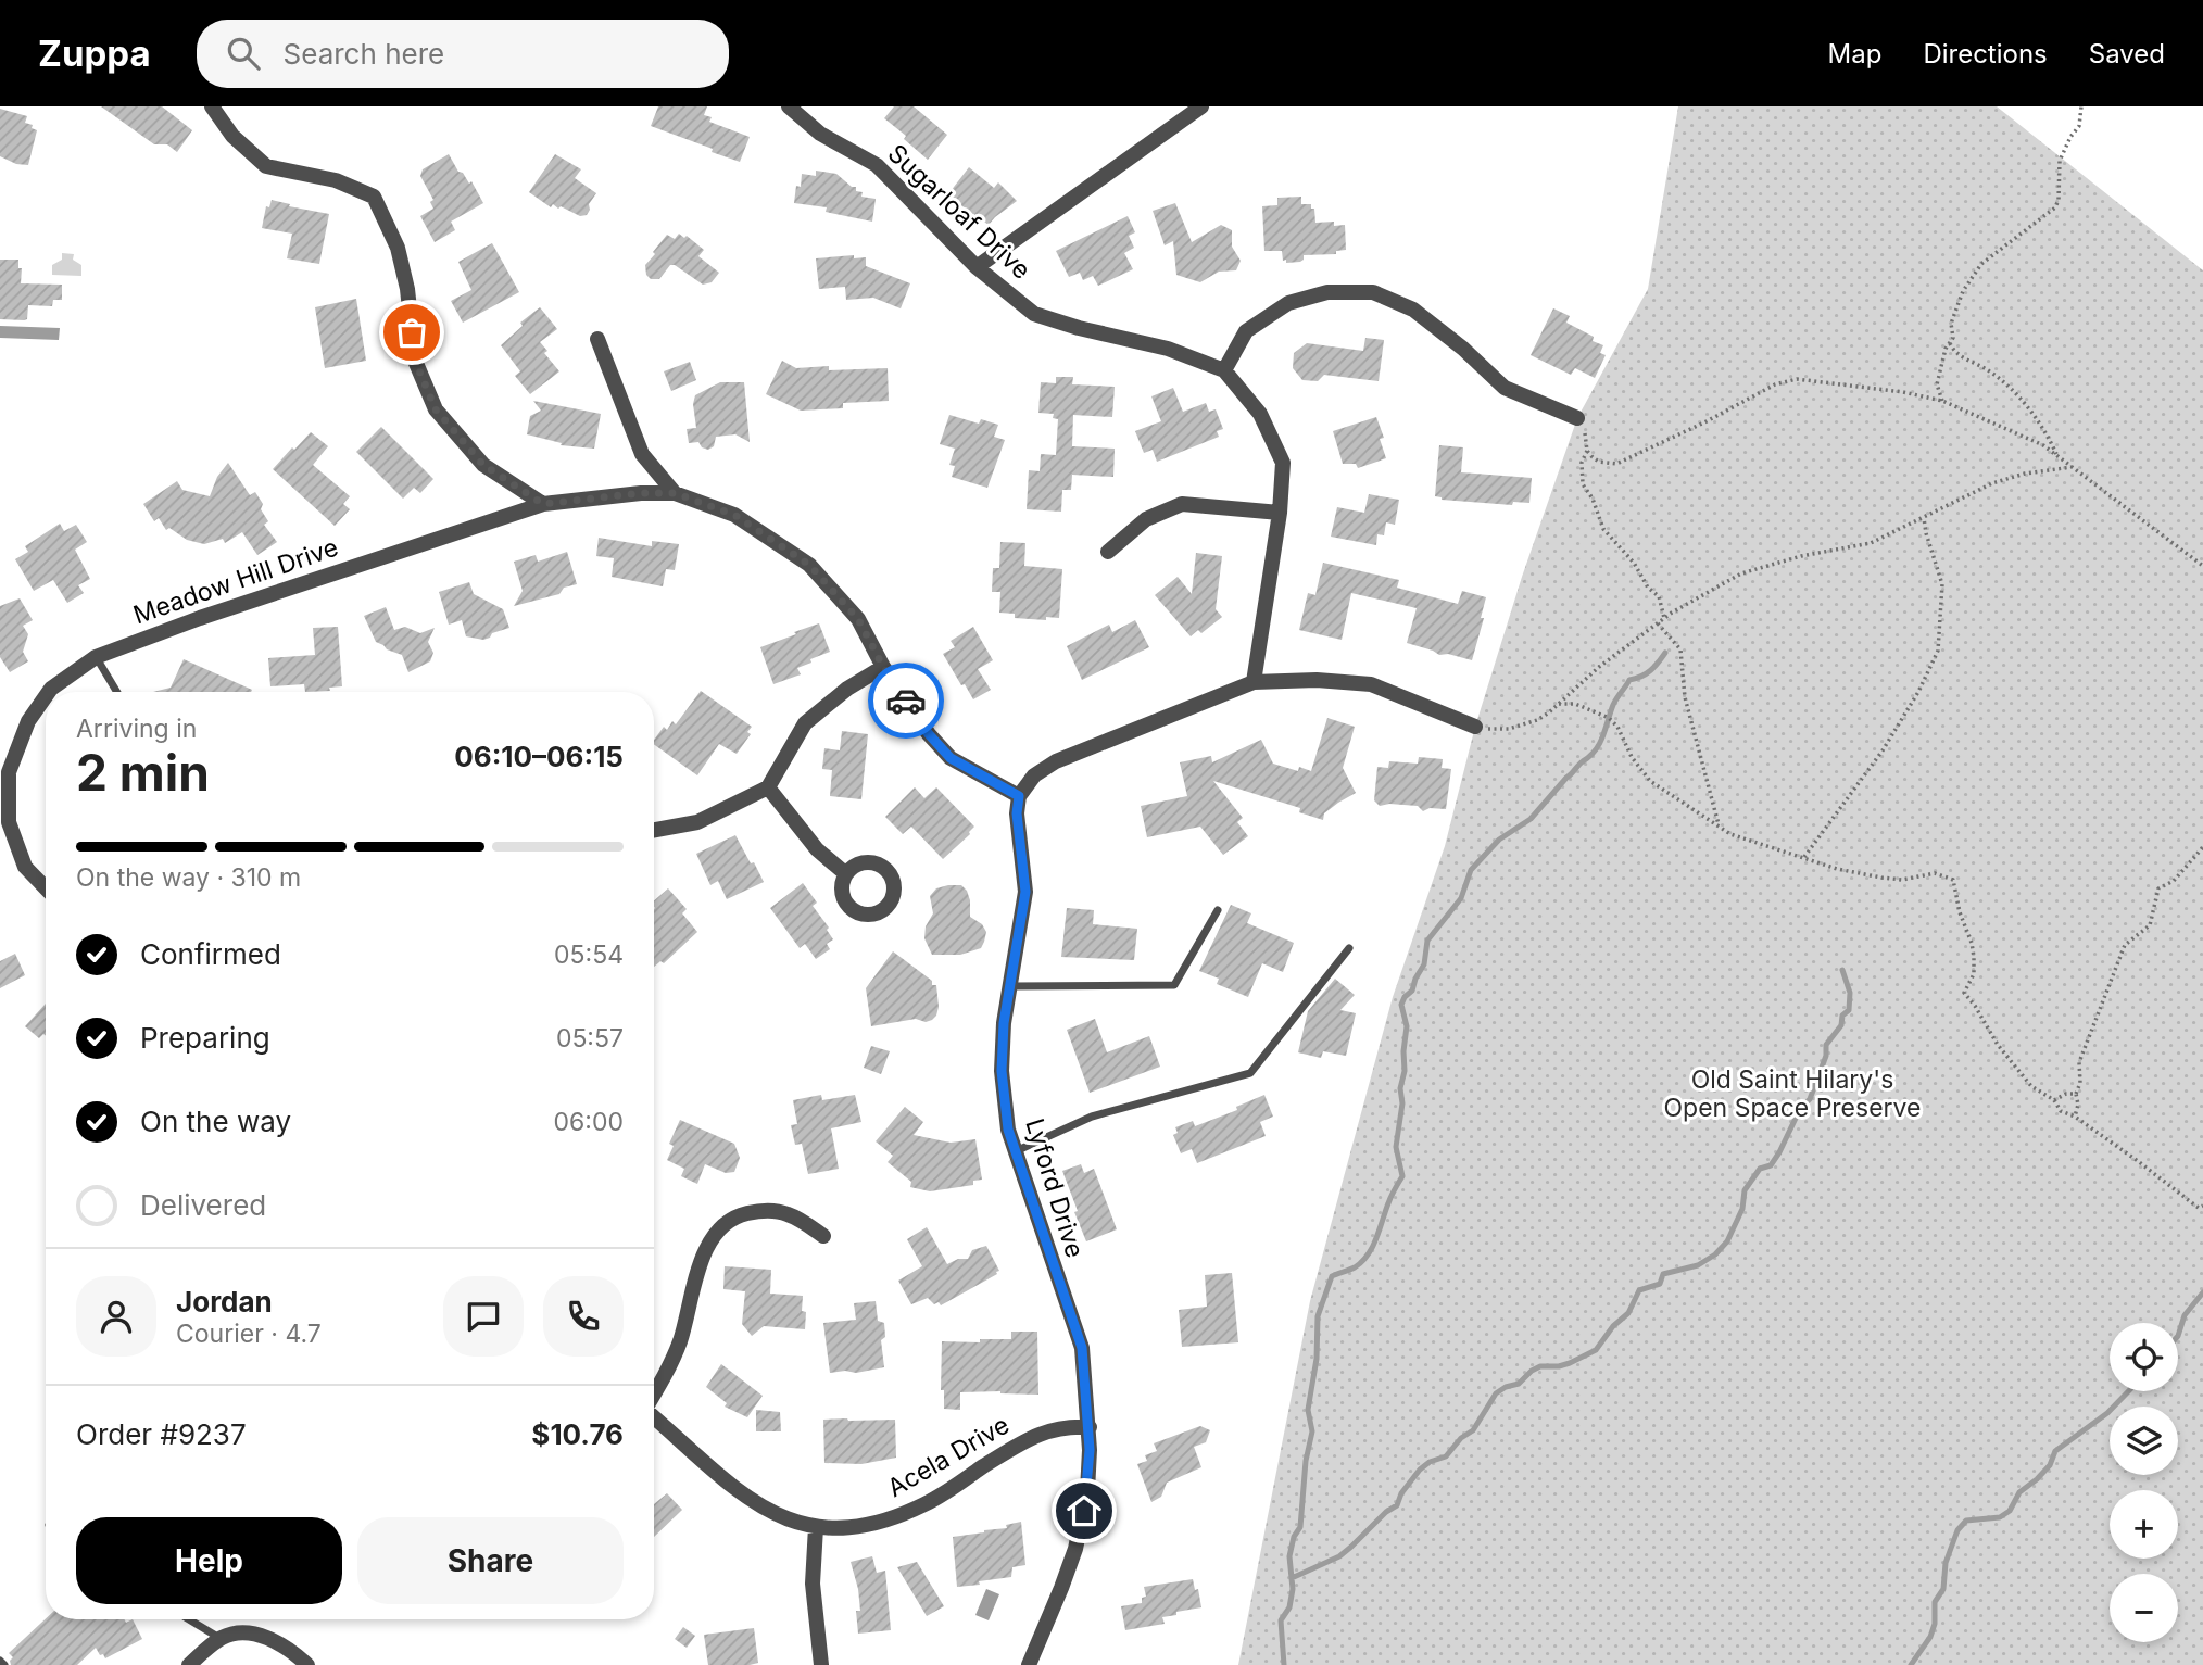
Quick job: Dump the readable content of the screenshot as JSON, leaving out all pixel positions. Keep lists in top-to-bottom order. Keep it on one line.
{"streets":{"street":["Sugarloaf Drive","Meadow Hill Drive","Lyford Drive","Acela Drive"]},"crossings":[["Lyford Drive","Acela Drive"]],"parks":["Old Saint Hilary's Open Space Preserve"],"page":{"header":"Zuppa","search":"Search here","nav":["Map","Directions","Saved"],"heading":["2 min","Arriving in","06:10–06:15"],"panel":["Jordan","Courier · 4.7","Order #9237","$10.76"],"bar":"On the way · 310 m","list":[["Confirmed","05:54"],["Preparing","05:57"],["On the way","06:00"],"Delivered"],"map_buttons":["+","−"],"buttons":["Help","Share"]}}
